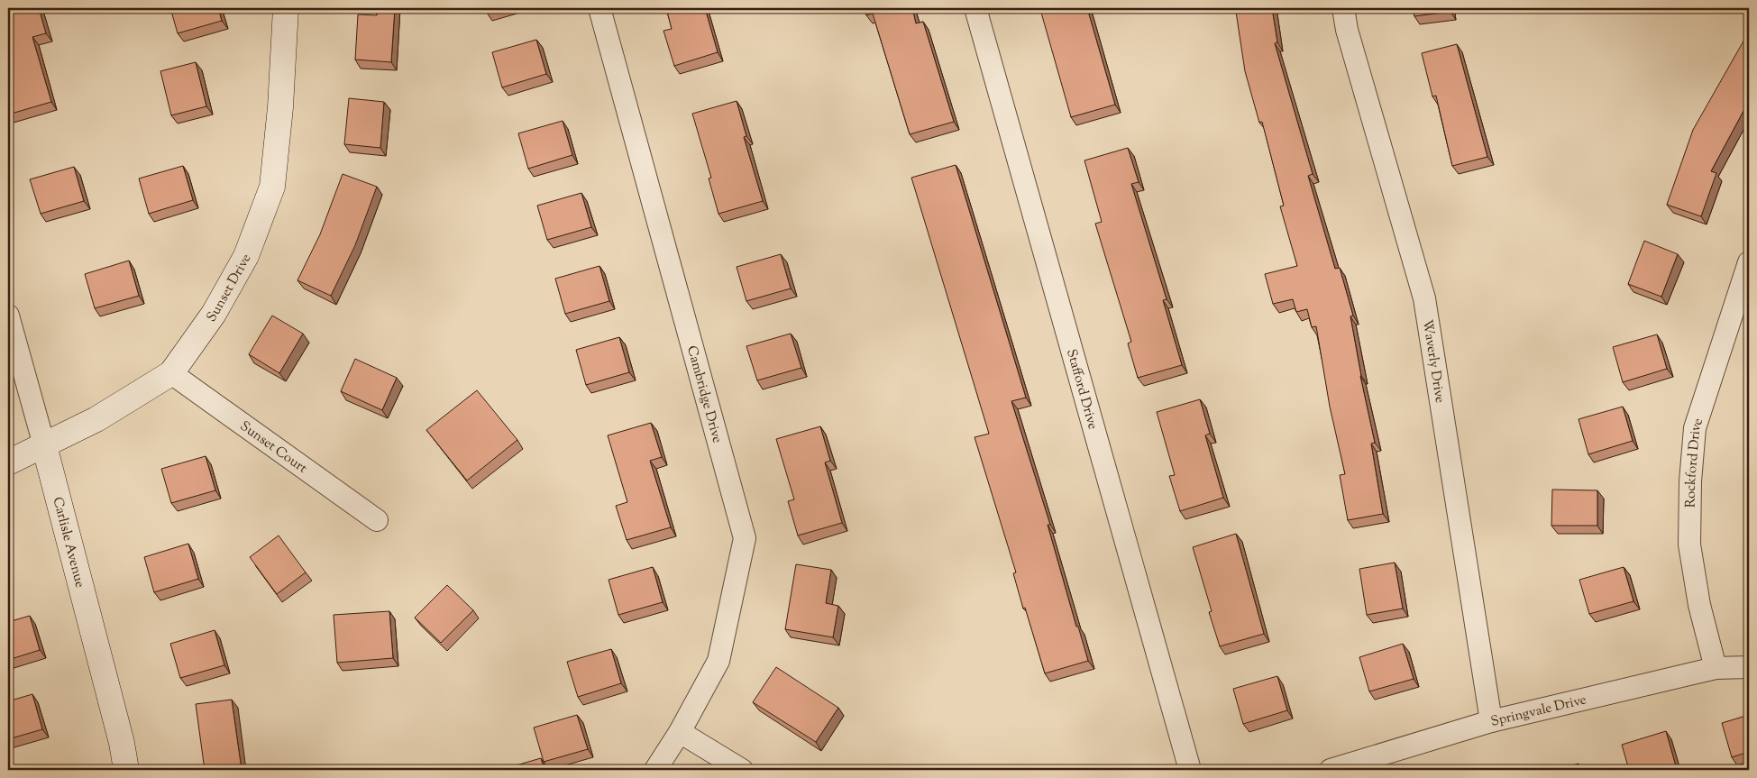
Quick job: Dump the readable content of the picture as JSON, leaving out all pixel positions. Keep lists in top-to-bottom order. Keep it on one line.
{"streets":{"street":["Sunset Drive","Waverly Drive","Stafford Drive","Cambridge Drive","Sunset Court","Rockford Drive","Carlisle Avenue","Springvale Drive"]},"crossings":[["Sunset Drive","Sunset Court"],["Sunset Drive","Carlisle Avenue"],["Waverly Drive","Springvale Drive"],["Rockford Drive","Springvale Drive"]]}
